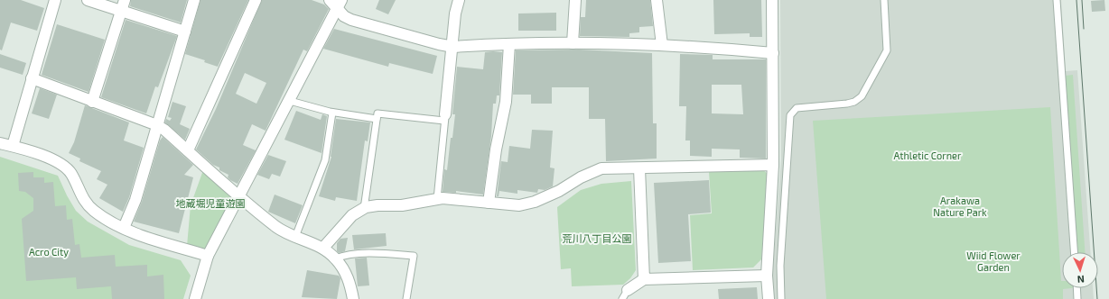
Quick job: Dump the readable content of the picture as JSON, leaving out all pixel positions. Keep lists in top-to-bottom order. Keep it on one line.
{"parks":["Athletic Corner","Arakawa Nature Park","地蔵堀児童遊園","荒川八丁目公園","Acro City","Wiid Flower Garden"],"north":"bottom"}
